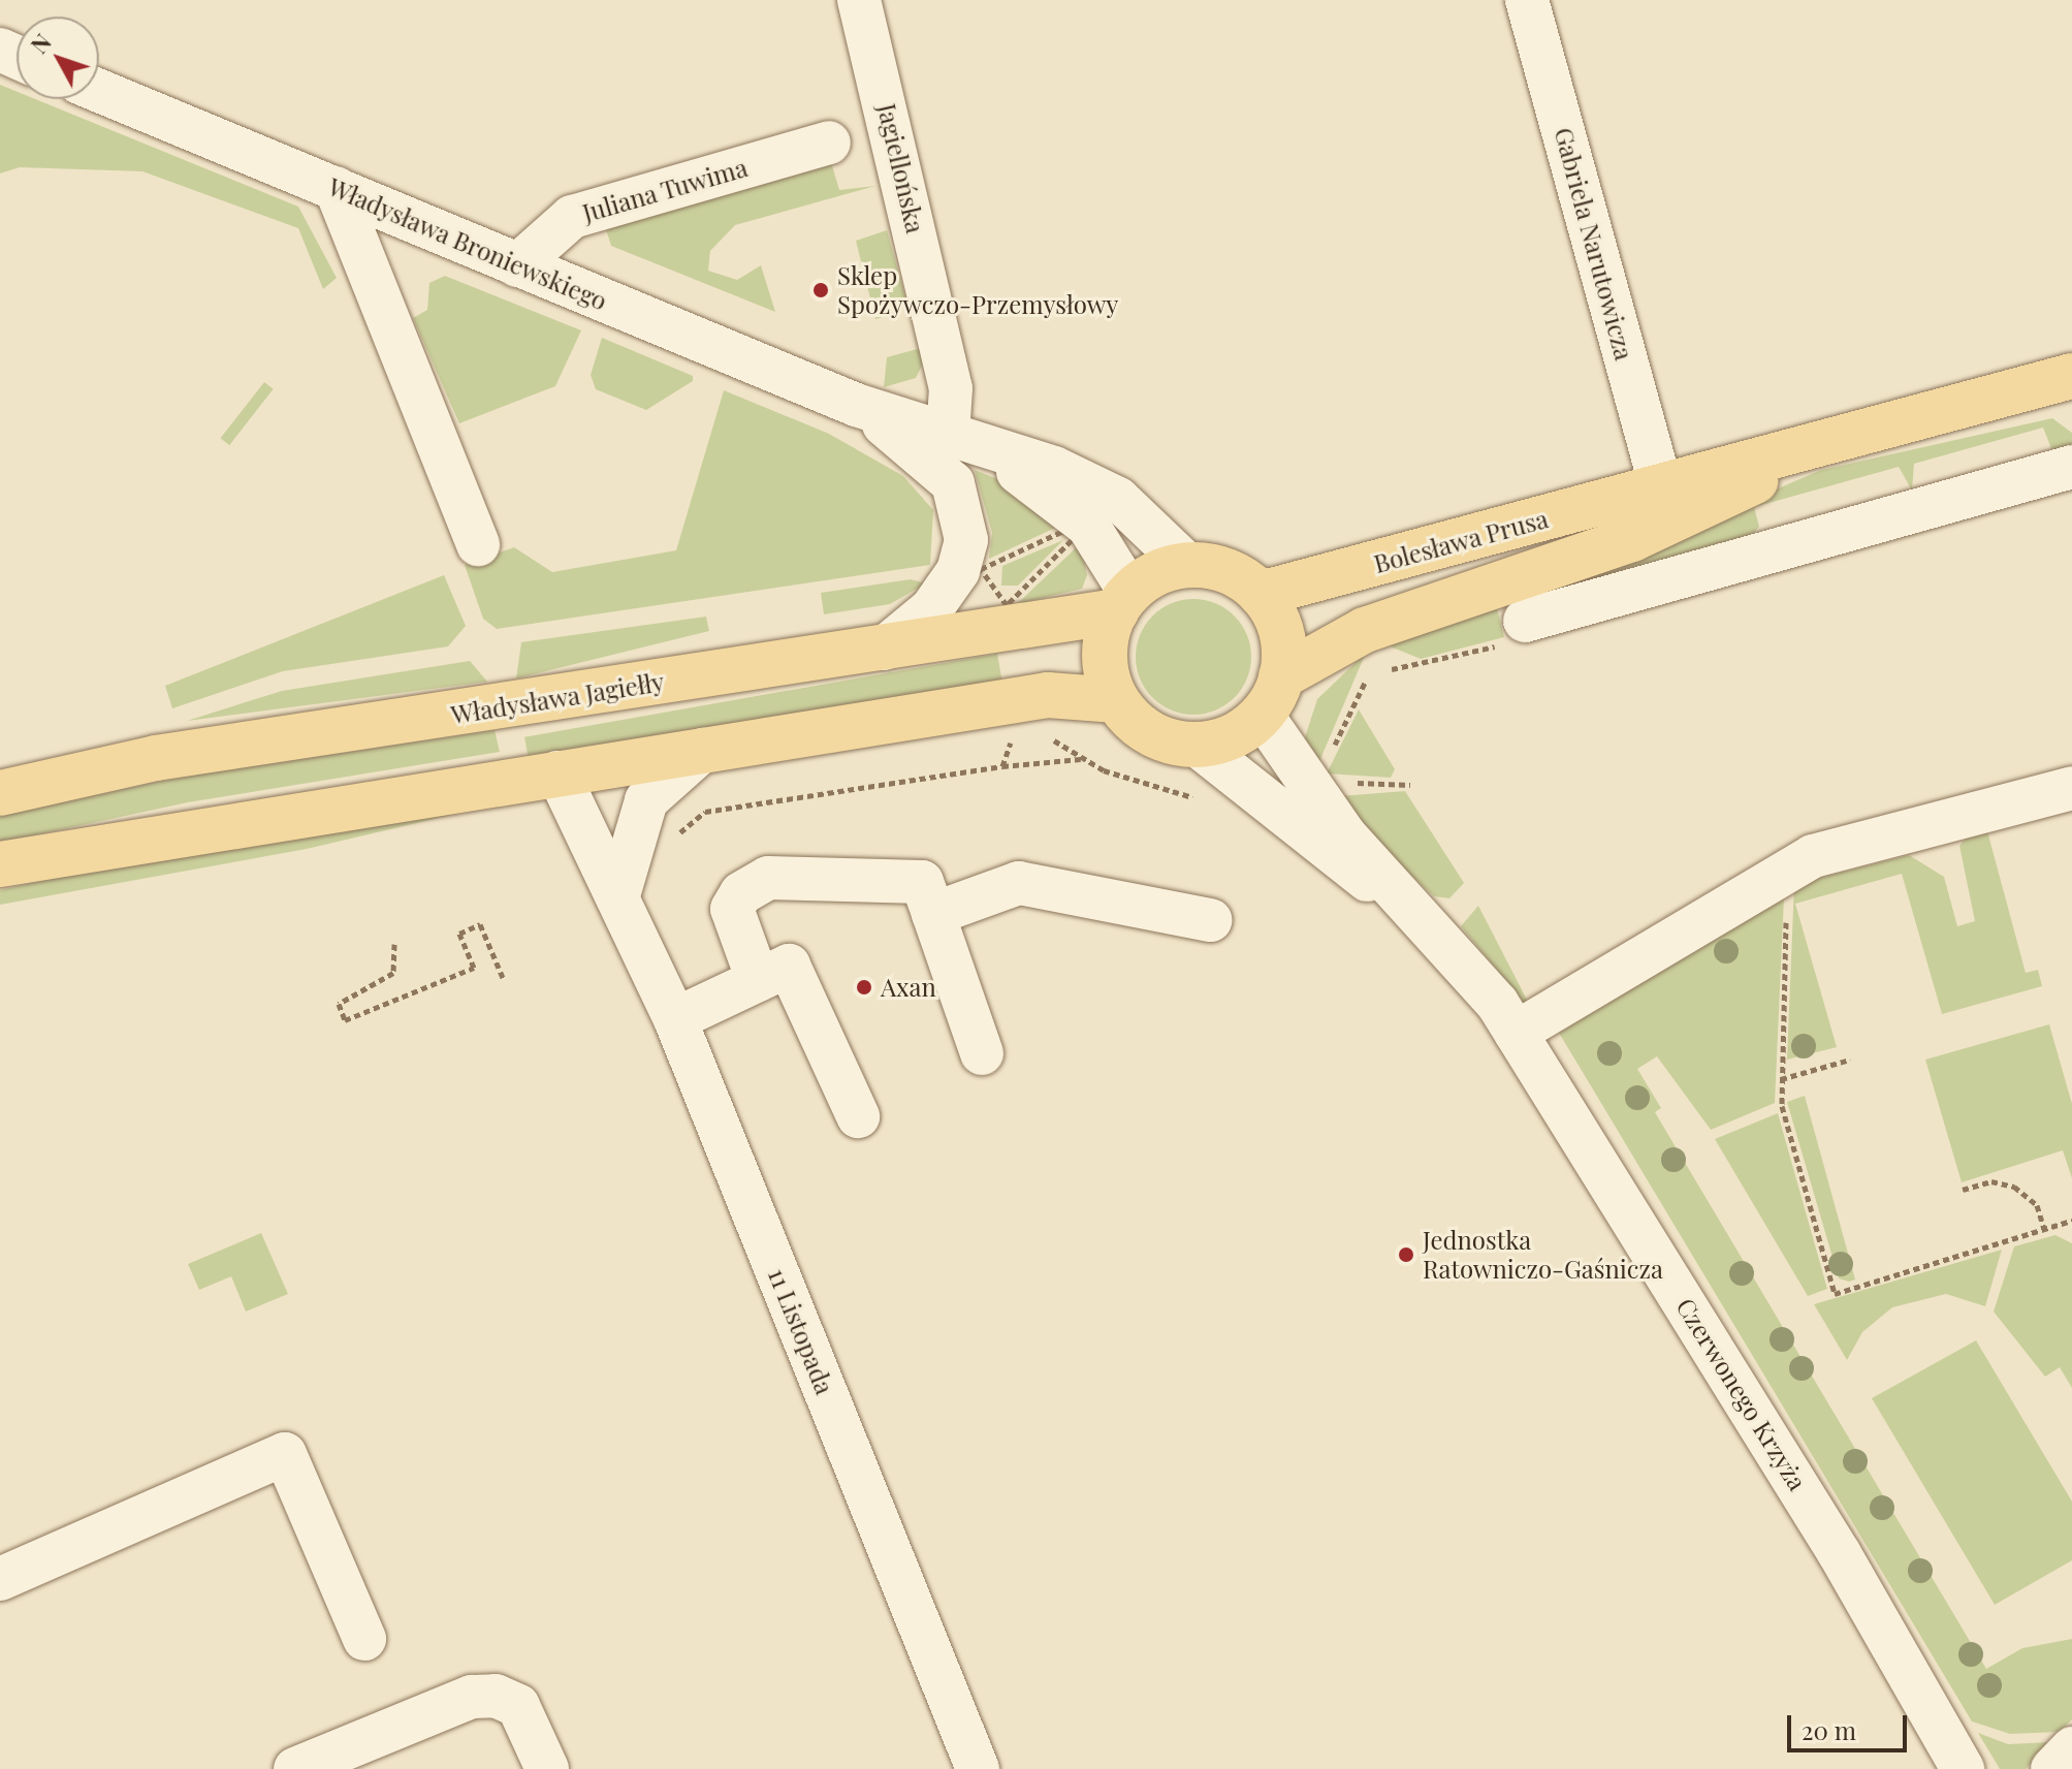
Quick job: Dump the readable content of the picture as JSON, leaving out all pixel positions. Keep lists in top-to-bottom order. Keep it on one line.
{"streets":{"main road":["Bolesława Prusa","Władysława Jagiełły"],"street":["Jagiellońska","Juliana Tuwima","Władysława Broniewskiego","Gabriela Narutowicza","11 Listopada","Czerwonego Krzyża"]},"crossings":[["Jagiellońska","Władysława Broniewskiego"],["Juliana Tuwima","Władysława Broniewskiego"],["Władysława Broniewskiego","Bolesława Prusa"],["Władysława Broniewskiego","Władysława Jagiełły"],["Władysława Broniewskiego","Czerwonego Krzyża"],["Gabriela Narutowicza","Bolesława Prusa"],["Bolesława Prusa","Władysława Jagiełły"],["Bolesława Prusa","Czerwonego Krzyża"],["Władysława Jagiełły","Czerwonego Krzyża"]],"places":["Sklep Spożywczo-Przemysłowy","Axan","Jednostka Ratowniczo-Gaśnicza"],"scale_bar":"20 m","north":"top left"}
